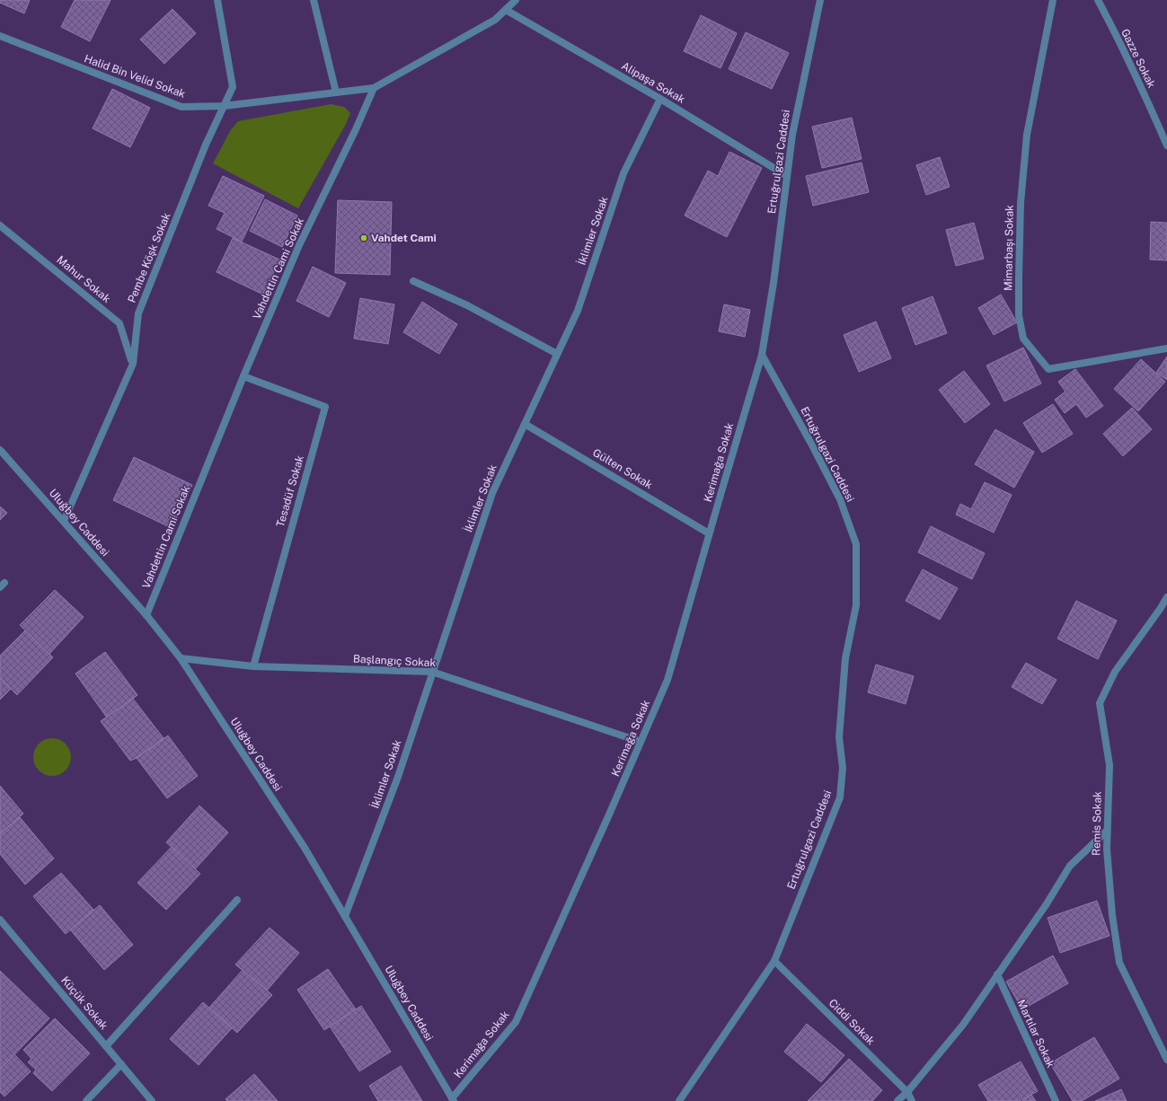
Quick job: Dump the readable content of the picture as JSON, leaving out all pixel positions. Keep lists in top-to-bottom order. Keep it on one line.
{"streets":{"street":["Gazze Sokak","Halid Bin Velid Sokak","Alipaşa Sokak","Ertuğrulgazi Caddesi","İklimler Sokak","Mimarbaşı Sokak","Pembe Köşk Sokak","Vahdettin Cami Sokak","Mahur Sokak","Kerimağa Sokak","Gülten Sokak","Tesadüf Sokak","Uluğbey Caddesi","Başlangıç Sokak","Remis Sokak","Küçük Sokak","Ciddi Sokak","Martılar Sokak"]},"crossings":[["Halid Bin Velid Sokak","Pembe Köşk Sokak"],["Halid Bin Velid Sokak","Vahdettin Cami Sokak"],["Alipaşa Sokak","Ertuğrulgazi Caddesi"],["Alipaşa Sokak","İklimler Sokak"],["Ertuğrulgazi Caddesi","Kerimağa Sokak"],["Ertuğrulgazi Caddesi","Ciddi Sokak"],["İklimler Sokak","Gülten Sokak"],["İklimler Sokak","Uluğbey Caddesi"],["İklimler Sokak","Başlangıç Sokak"],["Pembe Köşk Sokak","Mahur Sokak"],["Pembe Köşk Sokak","Uluğbey Caddesi"],["Vahdettin Cami Sokak","Tesadüf Sokak"],["Vahdettin Cami Sokak","Uluğbey Caddesi"],["Kerimağa Sokak","Gülten Sokak"],["Kerimağa Sokak","Uluğbey Caddesi"],["Kerimağa Sokak","Başlangıç Sokak"],["Tesadüf Sokak","Başlangıç Sokak"],["Uluğbey Caddesi","Başlangıç Sokak"]],"places":["Vahdet Cami"]}
